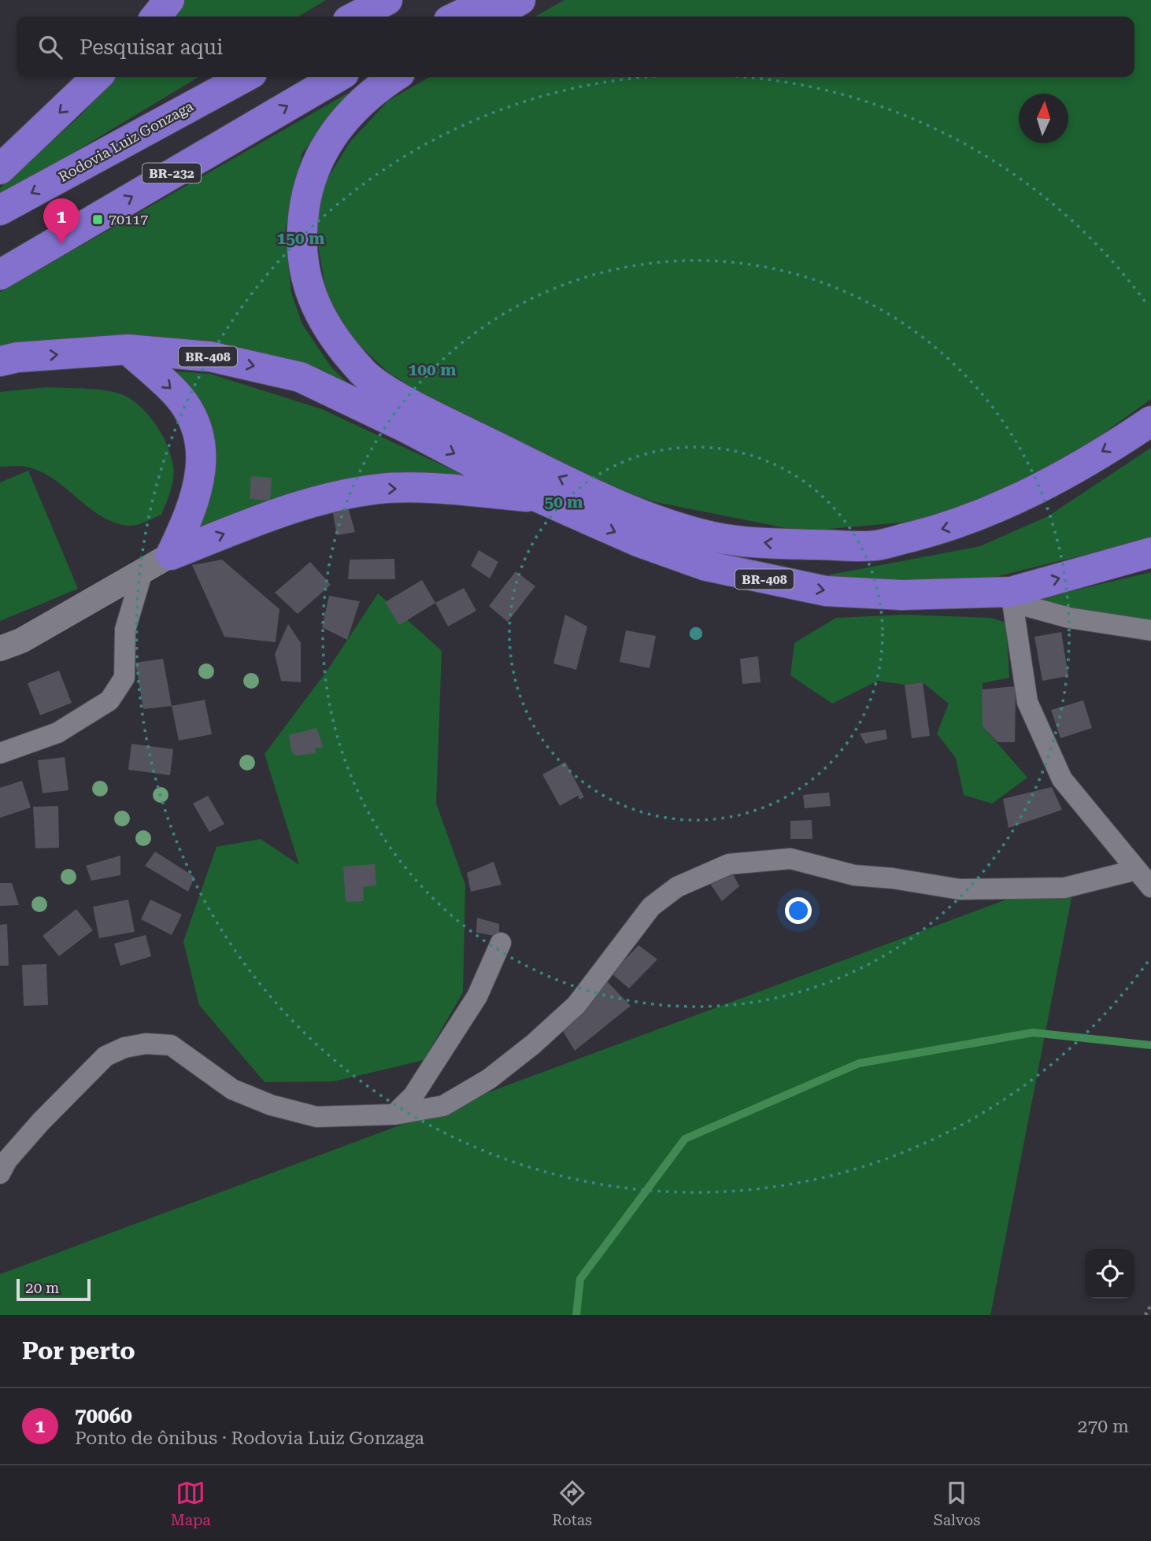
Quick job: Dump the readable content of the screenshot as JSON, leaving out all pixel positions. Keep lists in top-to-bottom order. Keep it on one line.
{"streets":{"highway":["Rodovia Luiz Gonzaga","BR-232","BR-408"]},"places":{"transit":["70117"]},"scale_bar":"20 m","north":"top","page":{"search":"Pesquisar aqui","pins":"1","scale":"20 m","heading":"Por perto","list":[{"mark":"1","name":"70060","note":"Ponto de ônibus · Rodovia Luiz Gonzaga","value":"270 m"}],"nav":["Mapa","Rotas","Salvos"]},"rings":["150 m","100 m","50 m"]}
